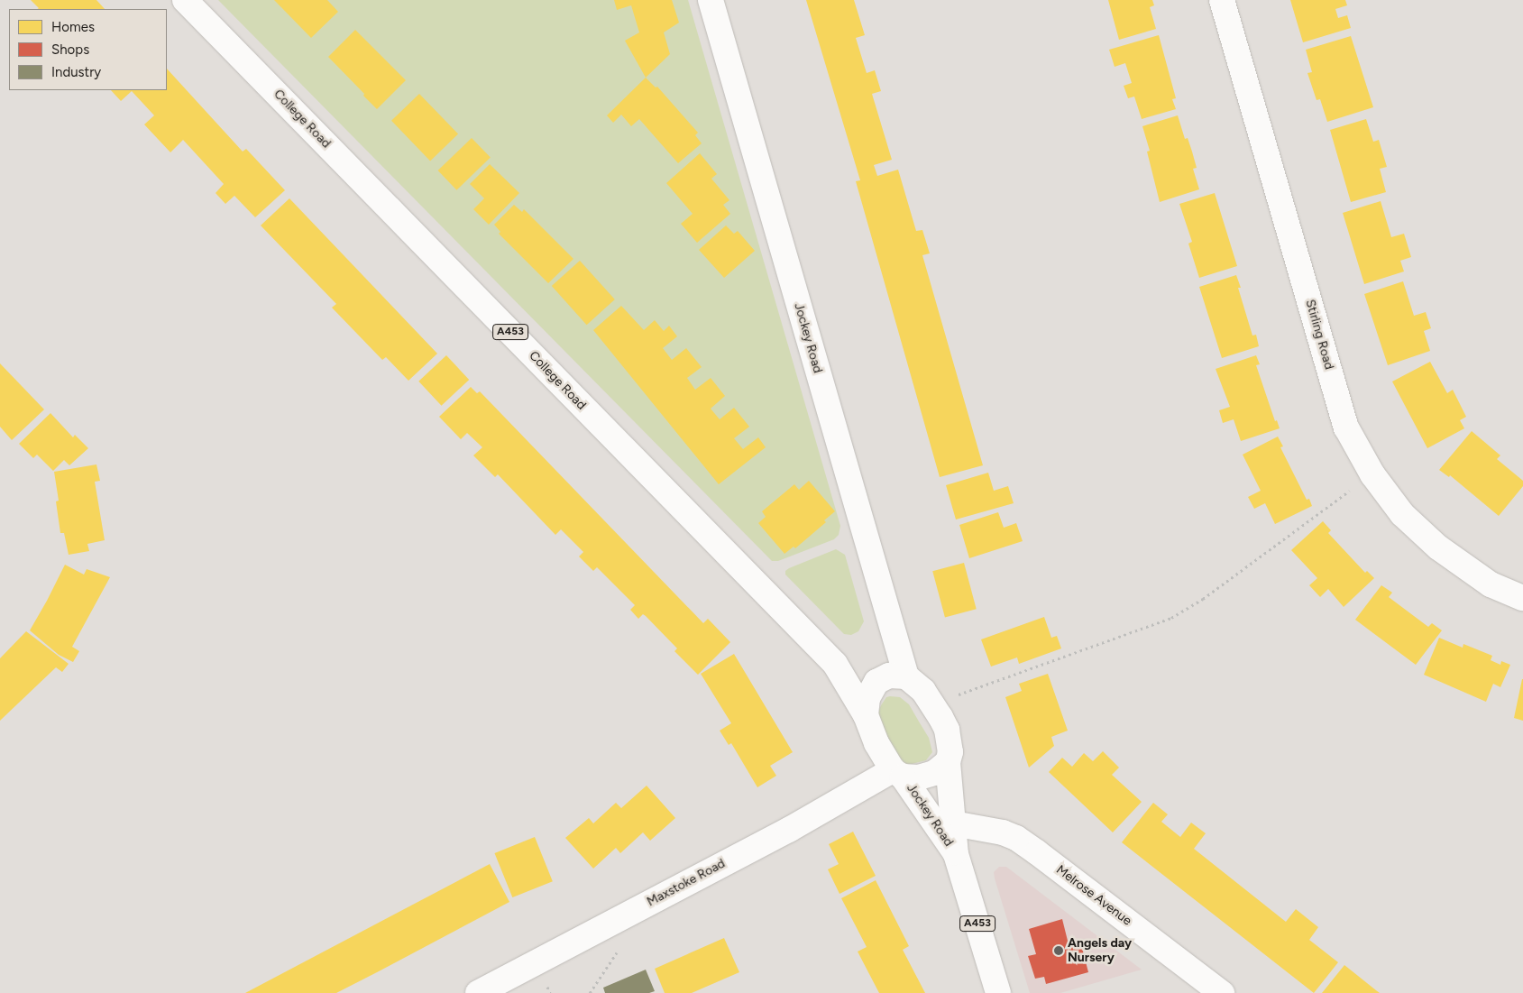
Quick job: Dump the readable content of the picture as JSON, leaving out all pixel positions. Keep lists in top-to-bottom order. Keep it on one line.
{"streets":{"main road":["College Road","A453","Stirling Road","Jockey Road","Maxstoke Road","Melrose Avenue"]},"crossings":[["College Road","Jockey Road"],["College Road","Maxstoke Road"],["Jockey Road","Maxstoke Road"],["Jockey Road","Melrose Avenue"]],"places":["Angels day Nursery"],"legend":["Homes","Shops","Industry"]}
